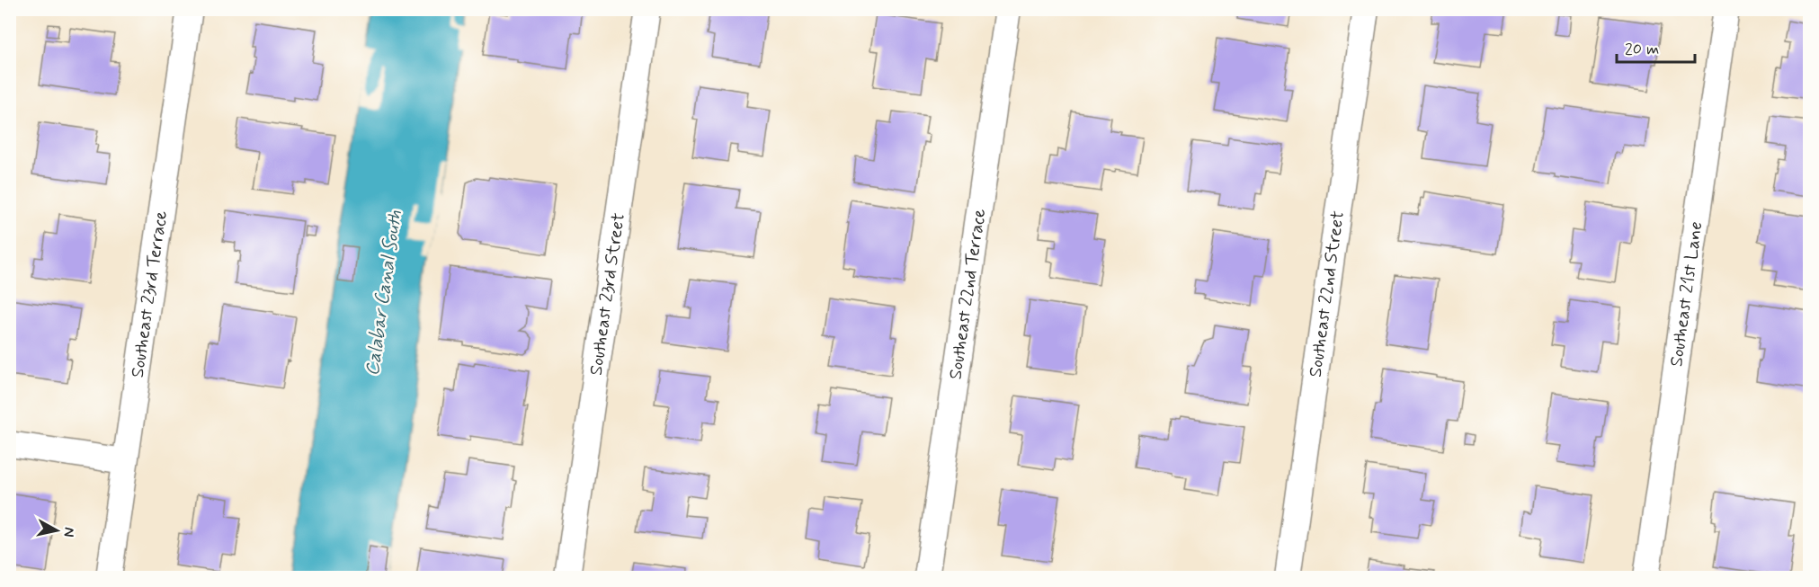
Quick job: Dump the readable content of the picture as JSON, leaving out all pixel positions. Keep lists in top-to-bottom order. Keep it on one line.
{"streets":{"street":["Southeast 23rd Terrace","Southeast 23rd Street","Southeast 22nd Terrace","Southeast 21st Lane","Southeast 22nd Street"]},"water":["Calabar Canal South"],"scale_bar":"20 m","north":"right"}
